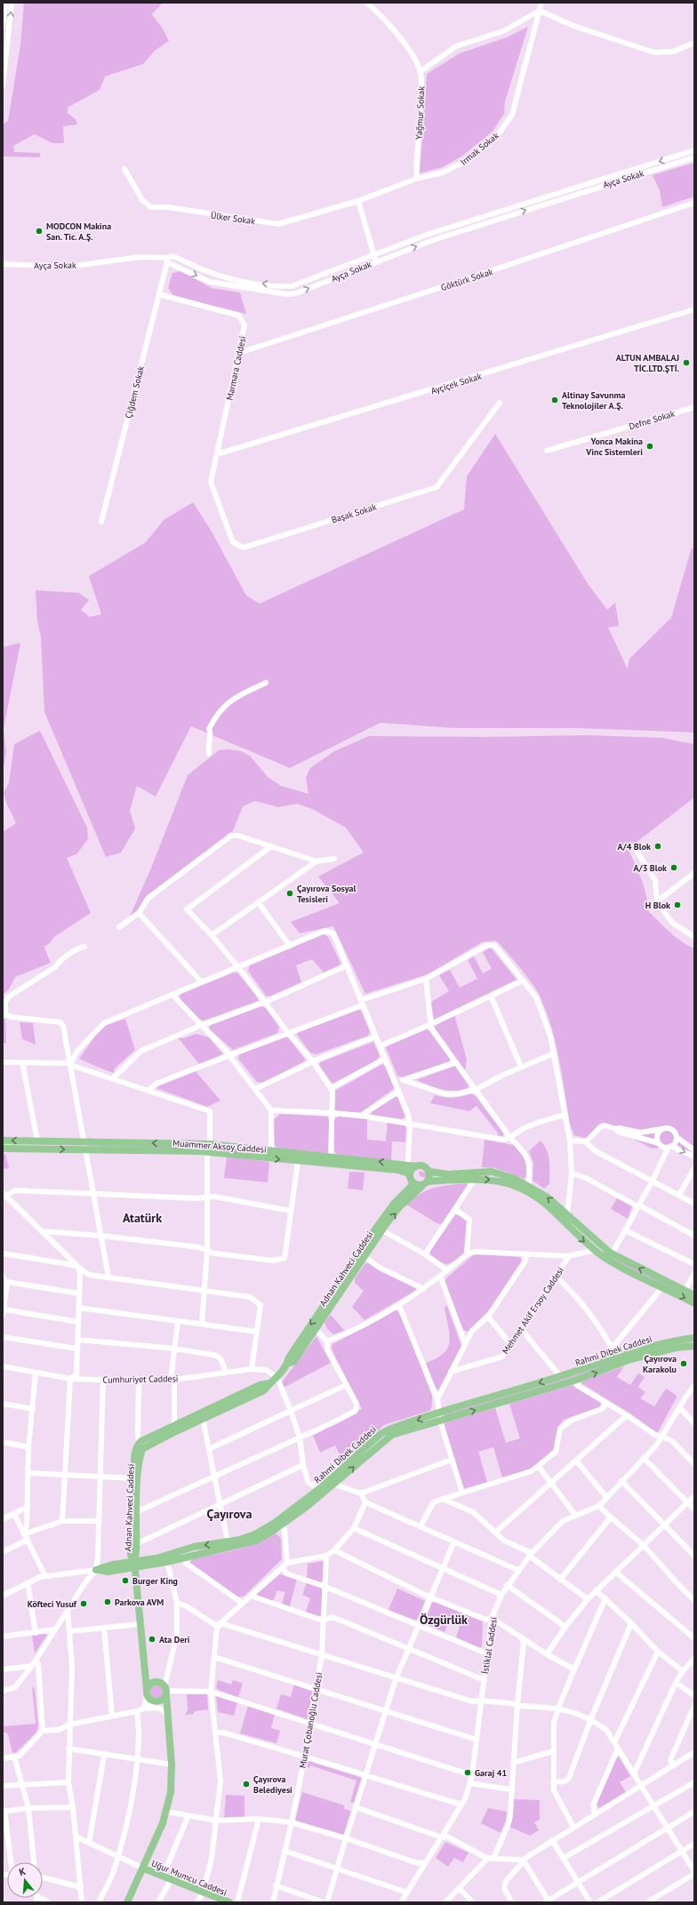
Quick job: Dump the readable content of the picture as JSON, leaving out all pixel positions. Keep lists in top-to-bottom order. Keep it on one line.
{"streets":{"main road":["Muammer Aksoy Caddesi","Adnan Kahveci Caddesi","Rahmi Dibek Caddesi","Uğur Mumcu Caddesi"],"street":["Yağmur Sokak","Irmak Sokak","Ayça Sokak","Ülker Sokak","Göktürk Sokak","Marmara Caddesi","Ayçiçek Sokak","Çiğdem Sokak","Defne Sokak","Başak Sokak","Mehmet Akif Ersoy Caddesi","Cumhuriyet Caddesi","İstiklal Caddesi","Murat Çobanoğlu Caddesi"]},"crossings":[["Yağmur Sokak","Irmak Sokak"],["Irmak Sokak","Ülker Sokak"],["Ayça Sokak","Çiğdem Sokak"],["Göktürk Sokak","Marmara Caddesi"],["Marmara Caddesi","Ayçiçek Sokak"],["Marmara Caddesi","Çiğdem Sokak"],["Marmara Caddesi","Başak Sokak"],["Muammer Aksoy Caddesi","Adnan Kahveci Caddesi"],["Adnan Kahveci Caddesi","Rahmi Dibek Caddesi"],["Adnan Kahveci Caddesi","Cumhuriyet Caddesi"]],"districts":["Atatürk","Çayırova","Özgürlük"],"places":["MODCON Makina San. Tic. A.Ş.","ALTUN AMBALAJ TİC.LTD.ŞTİ.","Altinay Savunma Teknolojiler A.Ş.","Yonca Makina Vinc Sistemleri","A/4 Blok","A/3 Blok","Çayırova Sosyal Tesisleri","H Blok","Çayırova Karakolu","Burger King","Parkova AVM","Köfteci Yusuf","Ata Deri","Garaj 41","Çayırova Belediyesi"],"north":"top"}
